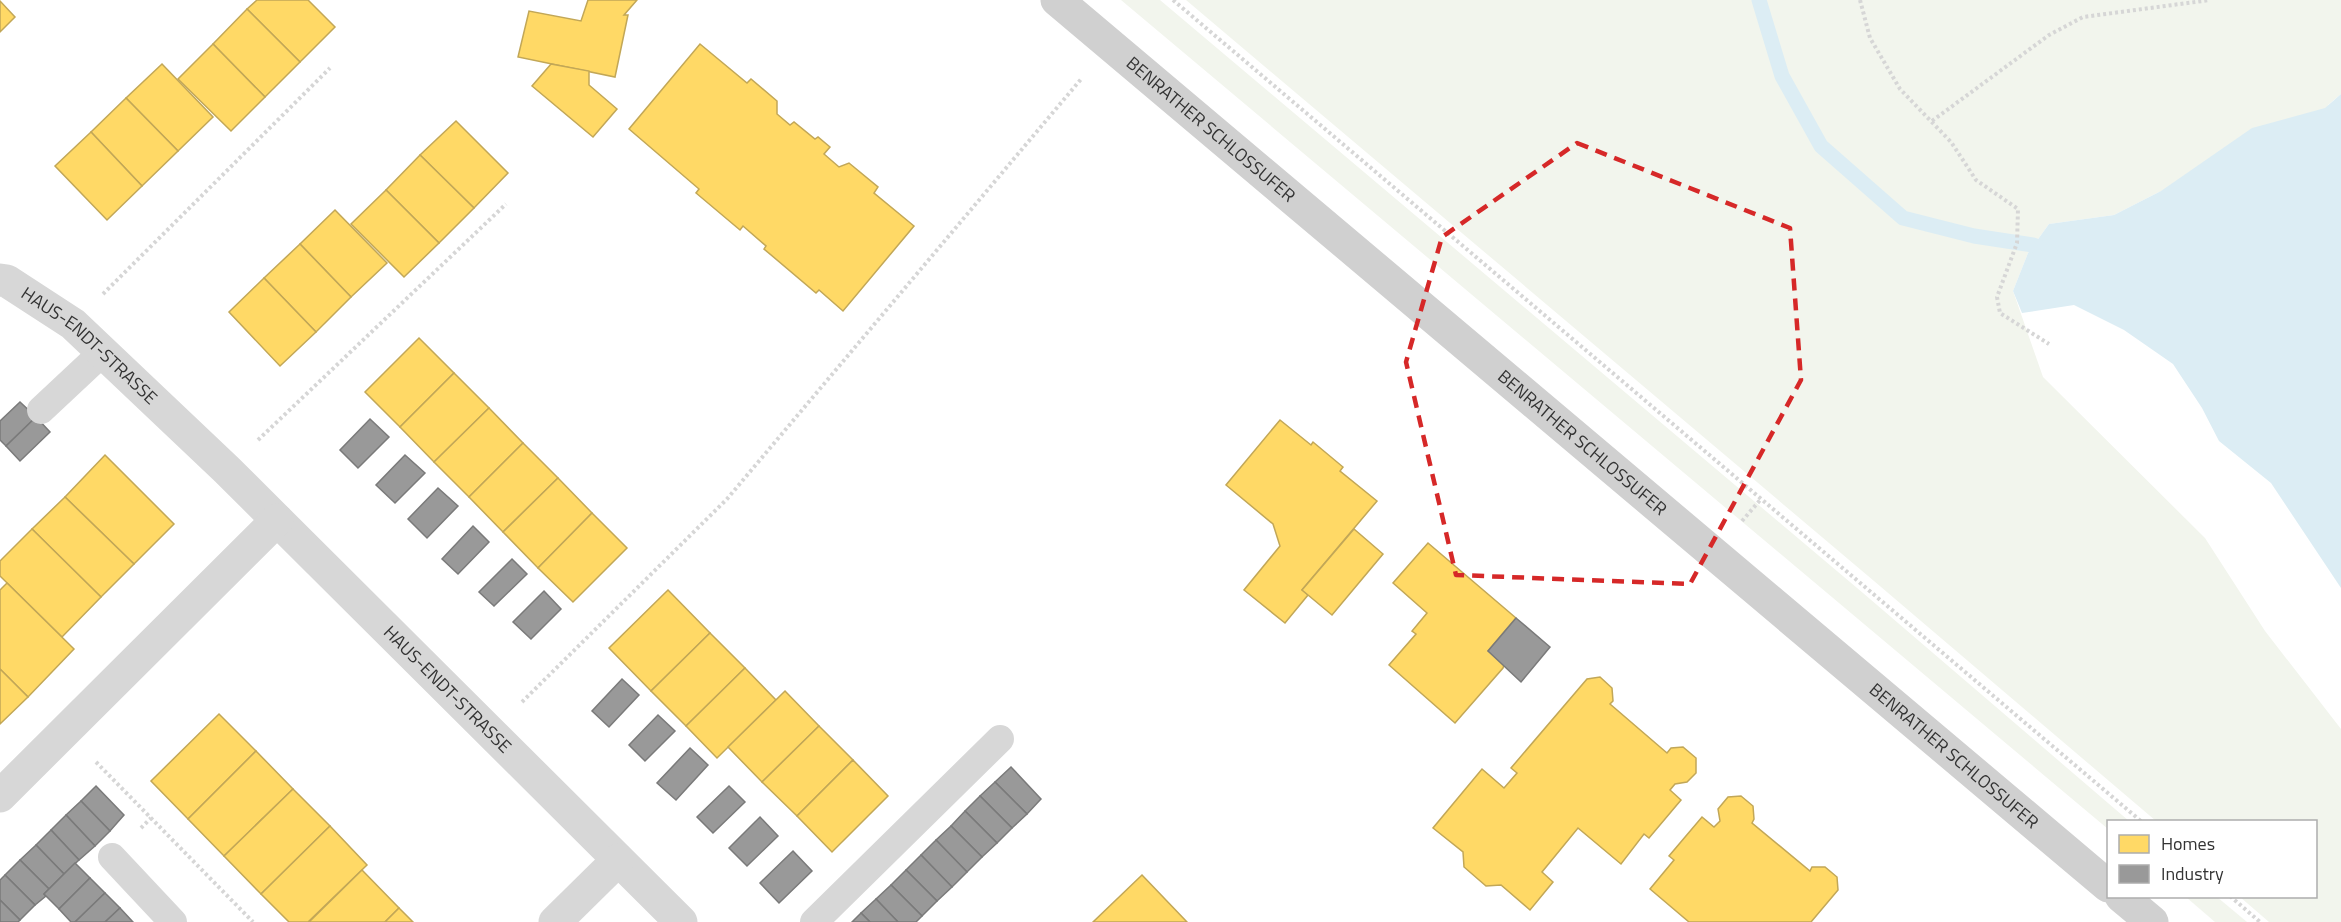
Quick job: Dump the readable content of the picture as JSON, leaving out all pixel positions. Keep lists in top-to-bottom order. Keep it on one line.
{"streets":{"street":["BENRATHER SCHLOSSUFER","HAUS-ENDT-STRASSE"]},"legend":["Homes","Industry"]}
